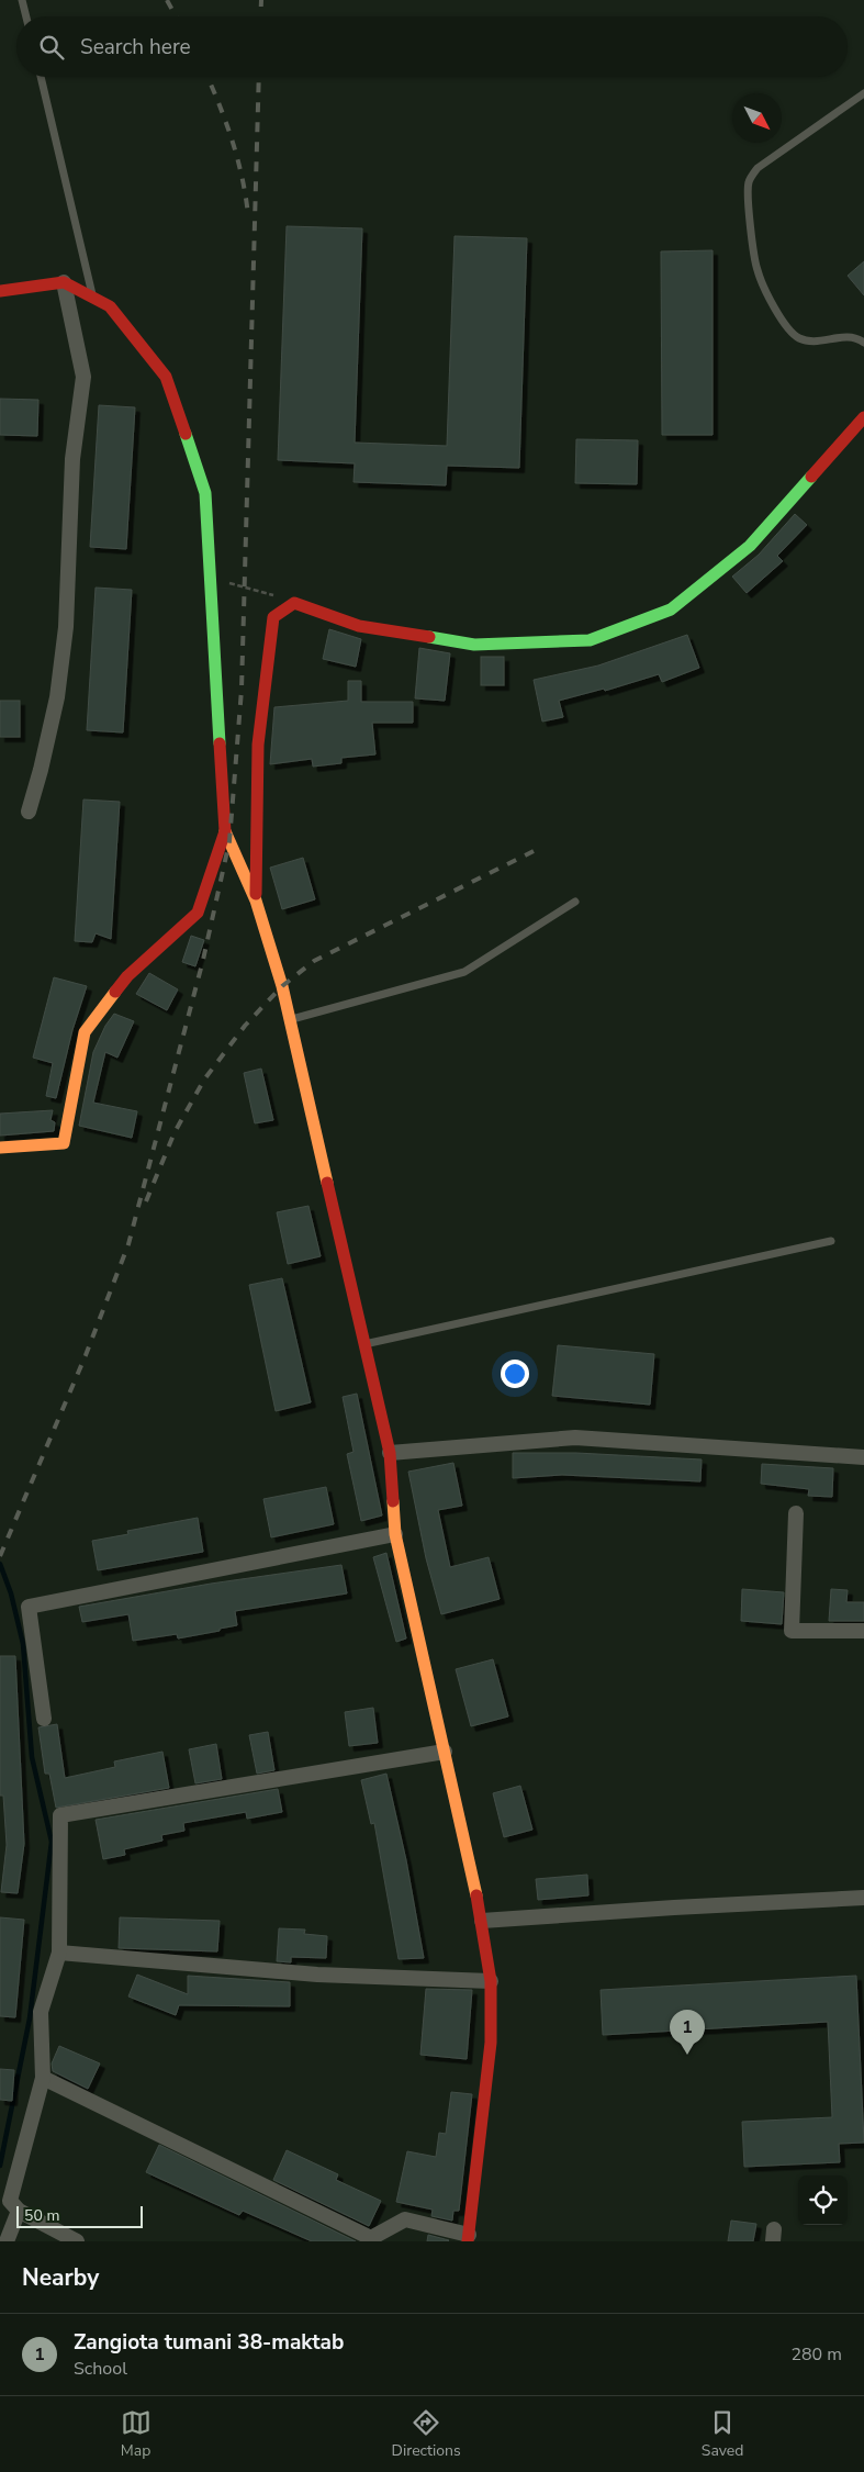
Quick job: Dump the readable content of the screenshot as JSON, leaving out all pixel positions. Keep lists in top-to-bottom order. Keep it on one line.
{"scale_bar":"50 m","north":"bottom right","page":{"search":"Search here","pins":"1","scale":"50 m","heading":"Nearby","list":[{"mark":"1","name":"Zangiota tumani 38-maktab","note":"School","value":"280 m"}],"nav":["Map","Directions","Saved"]}}
